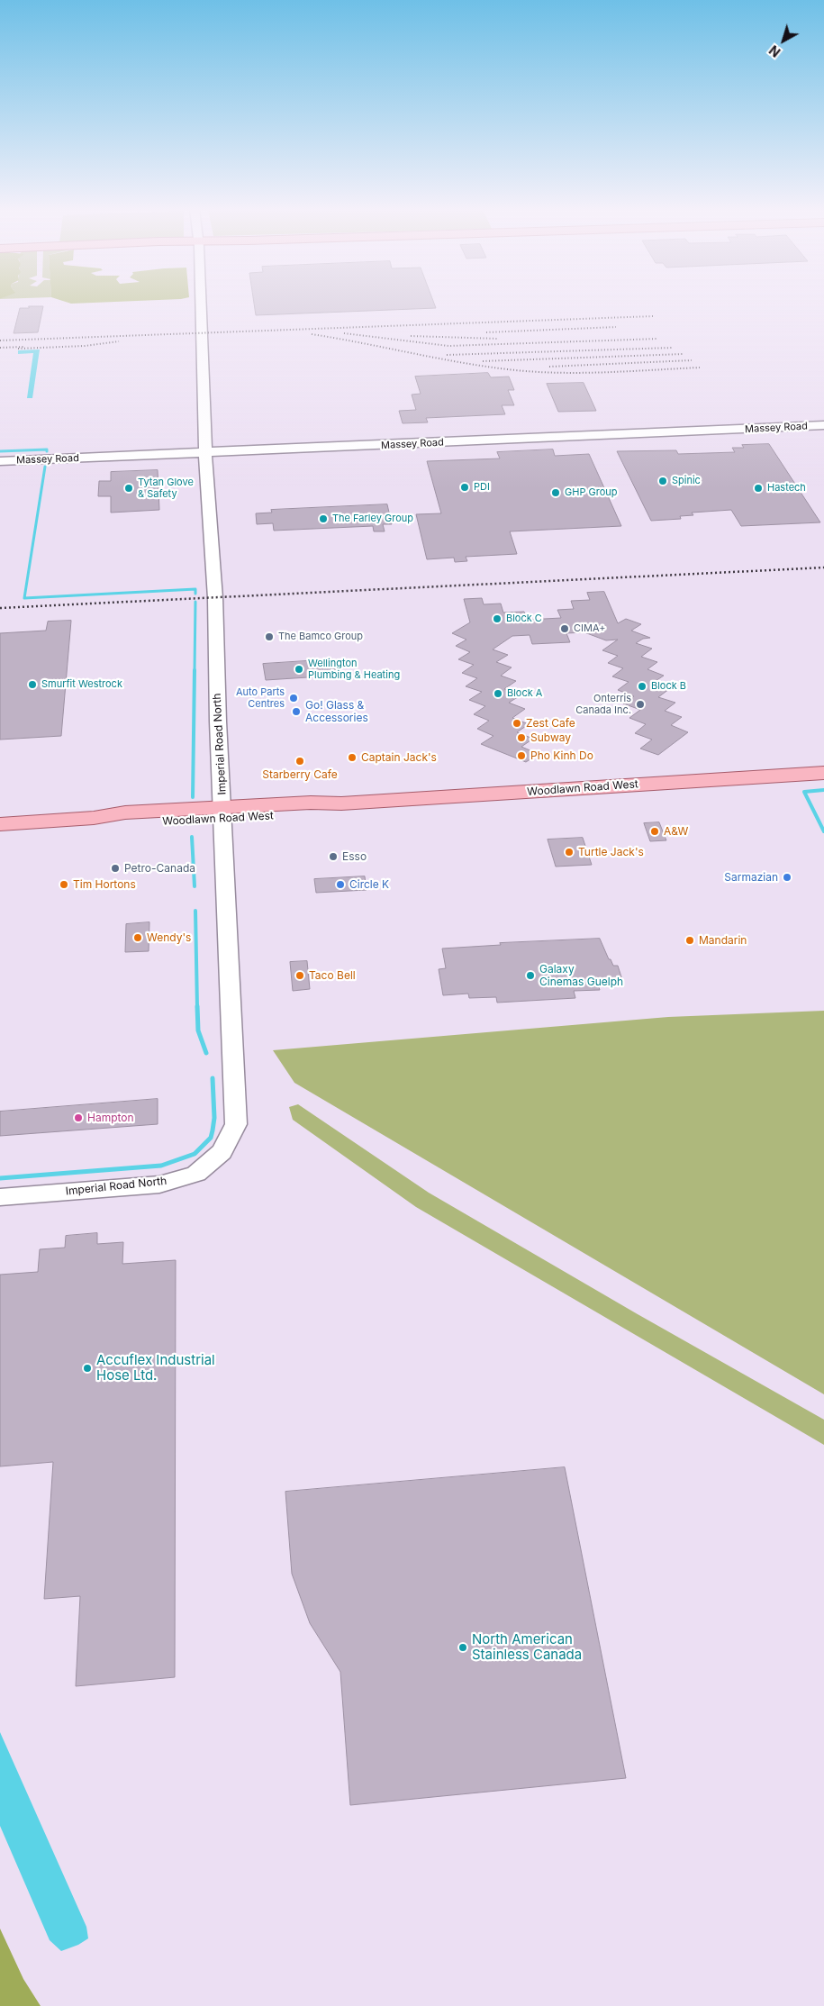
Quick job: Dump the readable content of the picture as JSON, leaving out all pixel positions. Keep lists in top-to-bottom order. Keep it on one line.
{"streets":{"main road":["Woodlawn Road West"],"street":["Massey Road","Imperial Road North"]},"crossings":[["Massey Road","Imperial Road North"],["Imperial Road North","Woodlawn Road West"]],"places":["Spinic","PDI","Tytan Glove & Safety","Hastech","GHP Group","The Farley Group","Block C","CIMA+","The Bamco Group","Wellington Plumbing & Heating","Smurfit Westrock","Block B","Block A","Auto Parts Centres","Onterris Canada Inc.","Go! Glass & Accessories","Zest Cafe","Subway","Pho Kinh Do","Captain Jack's","Starberry Cafe","A&W","Turtle Jack's","Esso","Petro-Canada","Sarmazian","Tim Hortons","Circle K","Wendy's","Mandarin","Taco Bell","Galaxy Cinemas Guelph","Hampton","Accuflex Industrial Hose Ltd.","North American Stainless Canada"],"north":"bottom left"}
